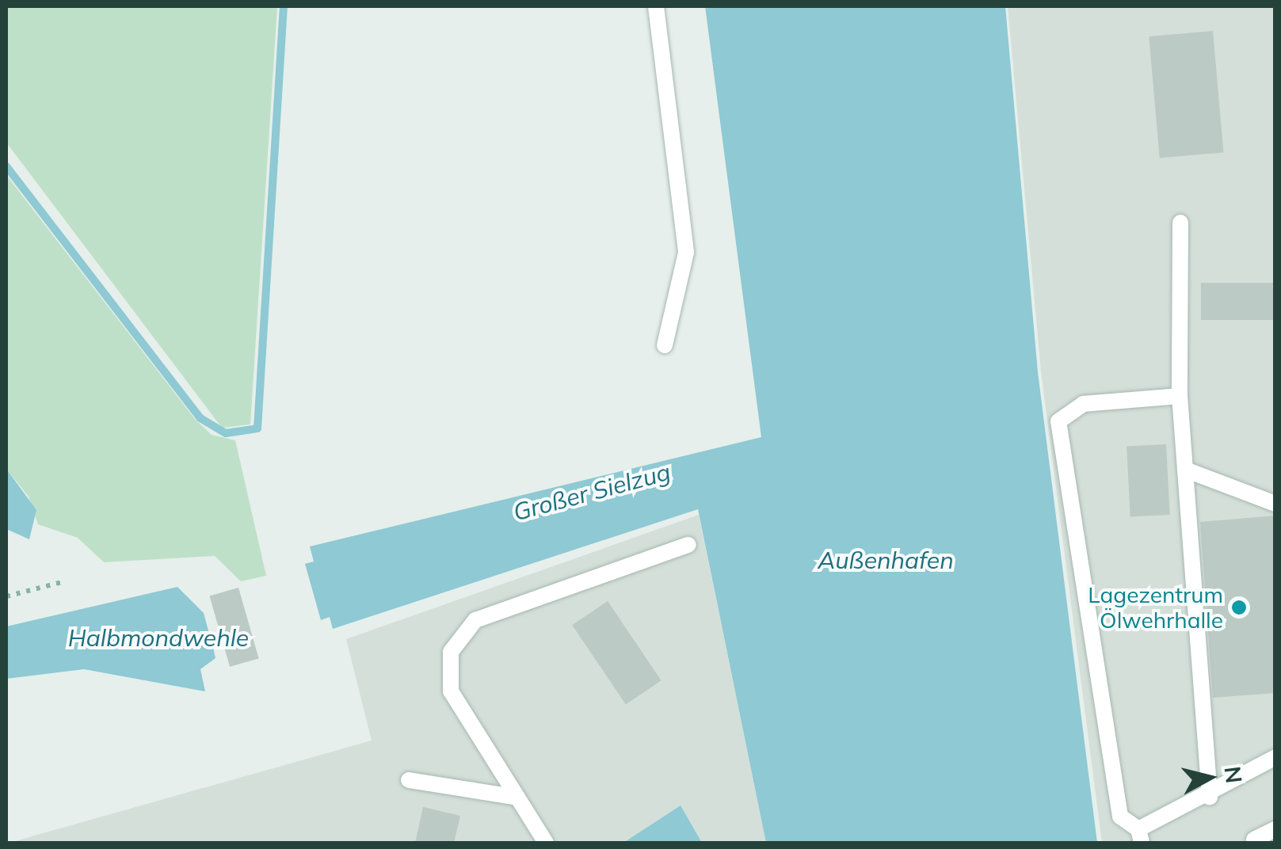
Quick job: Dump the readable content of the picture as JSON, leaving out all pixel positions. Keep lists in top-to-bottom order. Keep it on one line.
{"water":["Großer Sielzug","Außenhafen","Halbmondwehle"],"places":["Lagezentrum Ölwehrhalle"],"north":"right"}
